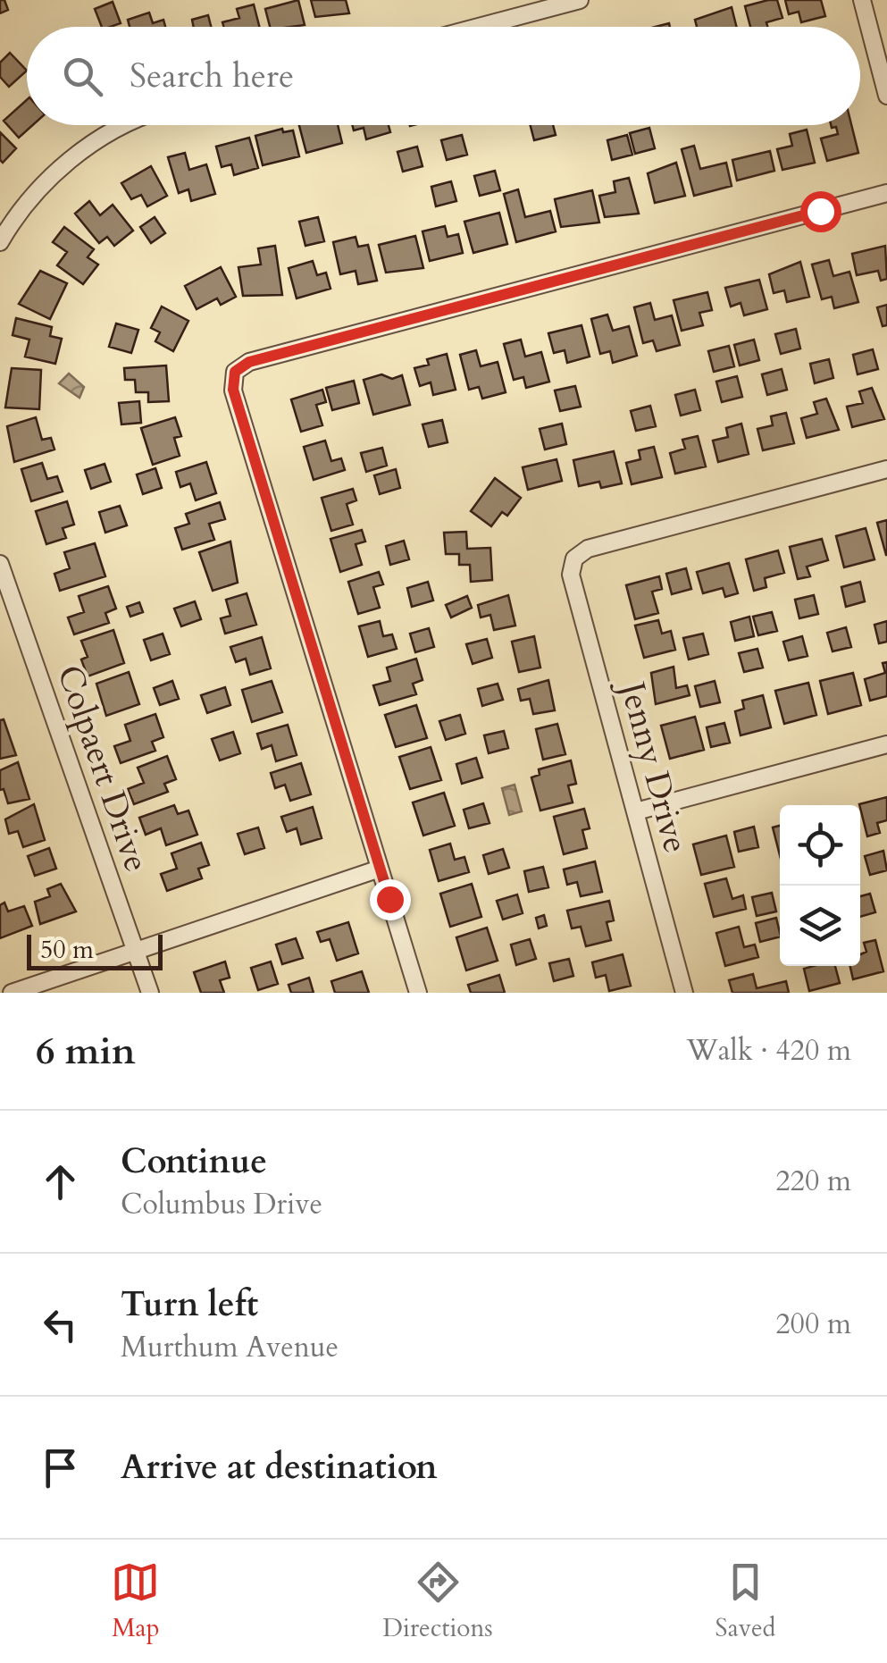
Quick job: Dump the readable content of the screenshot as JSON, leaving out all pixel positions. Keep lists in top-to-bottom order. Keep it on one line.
{"streets":{"street":["Jenny Drive","Colpaert Drive"]},"scale_bar":"50 m","page":{"search":"Search here","scale":"50 m","heading":["6 min","Walk · 420 m"],"list":[["Continue","Columbus Drive","220 m"],["Turn left","Murthum Avenue","200 m"],"Arrive at destination"],"nav":["Map","Directions","Saved"]}}
